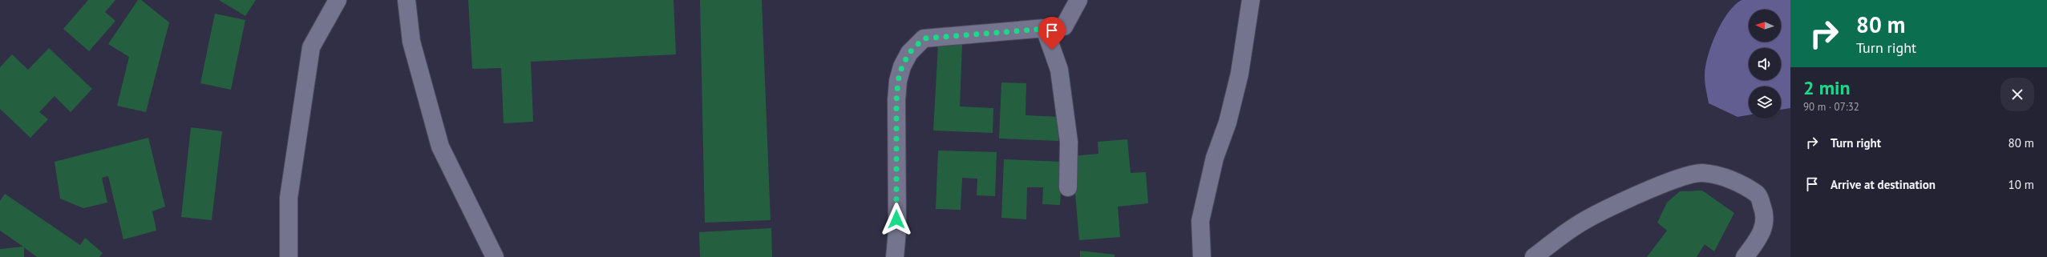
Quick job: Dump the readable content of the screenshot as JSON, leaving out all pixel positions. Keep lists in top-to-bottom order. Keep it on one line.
{"north":"left","page":{"turn":["80 m","Turn right"],"heading":["2 min","90 m · 07:32"],"list":[{"name":"Turn right","value":"80 m"},{"name":"Arrive at destination","value":"10 m"}]}}
